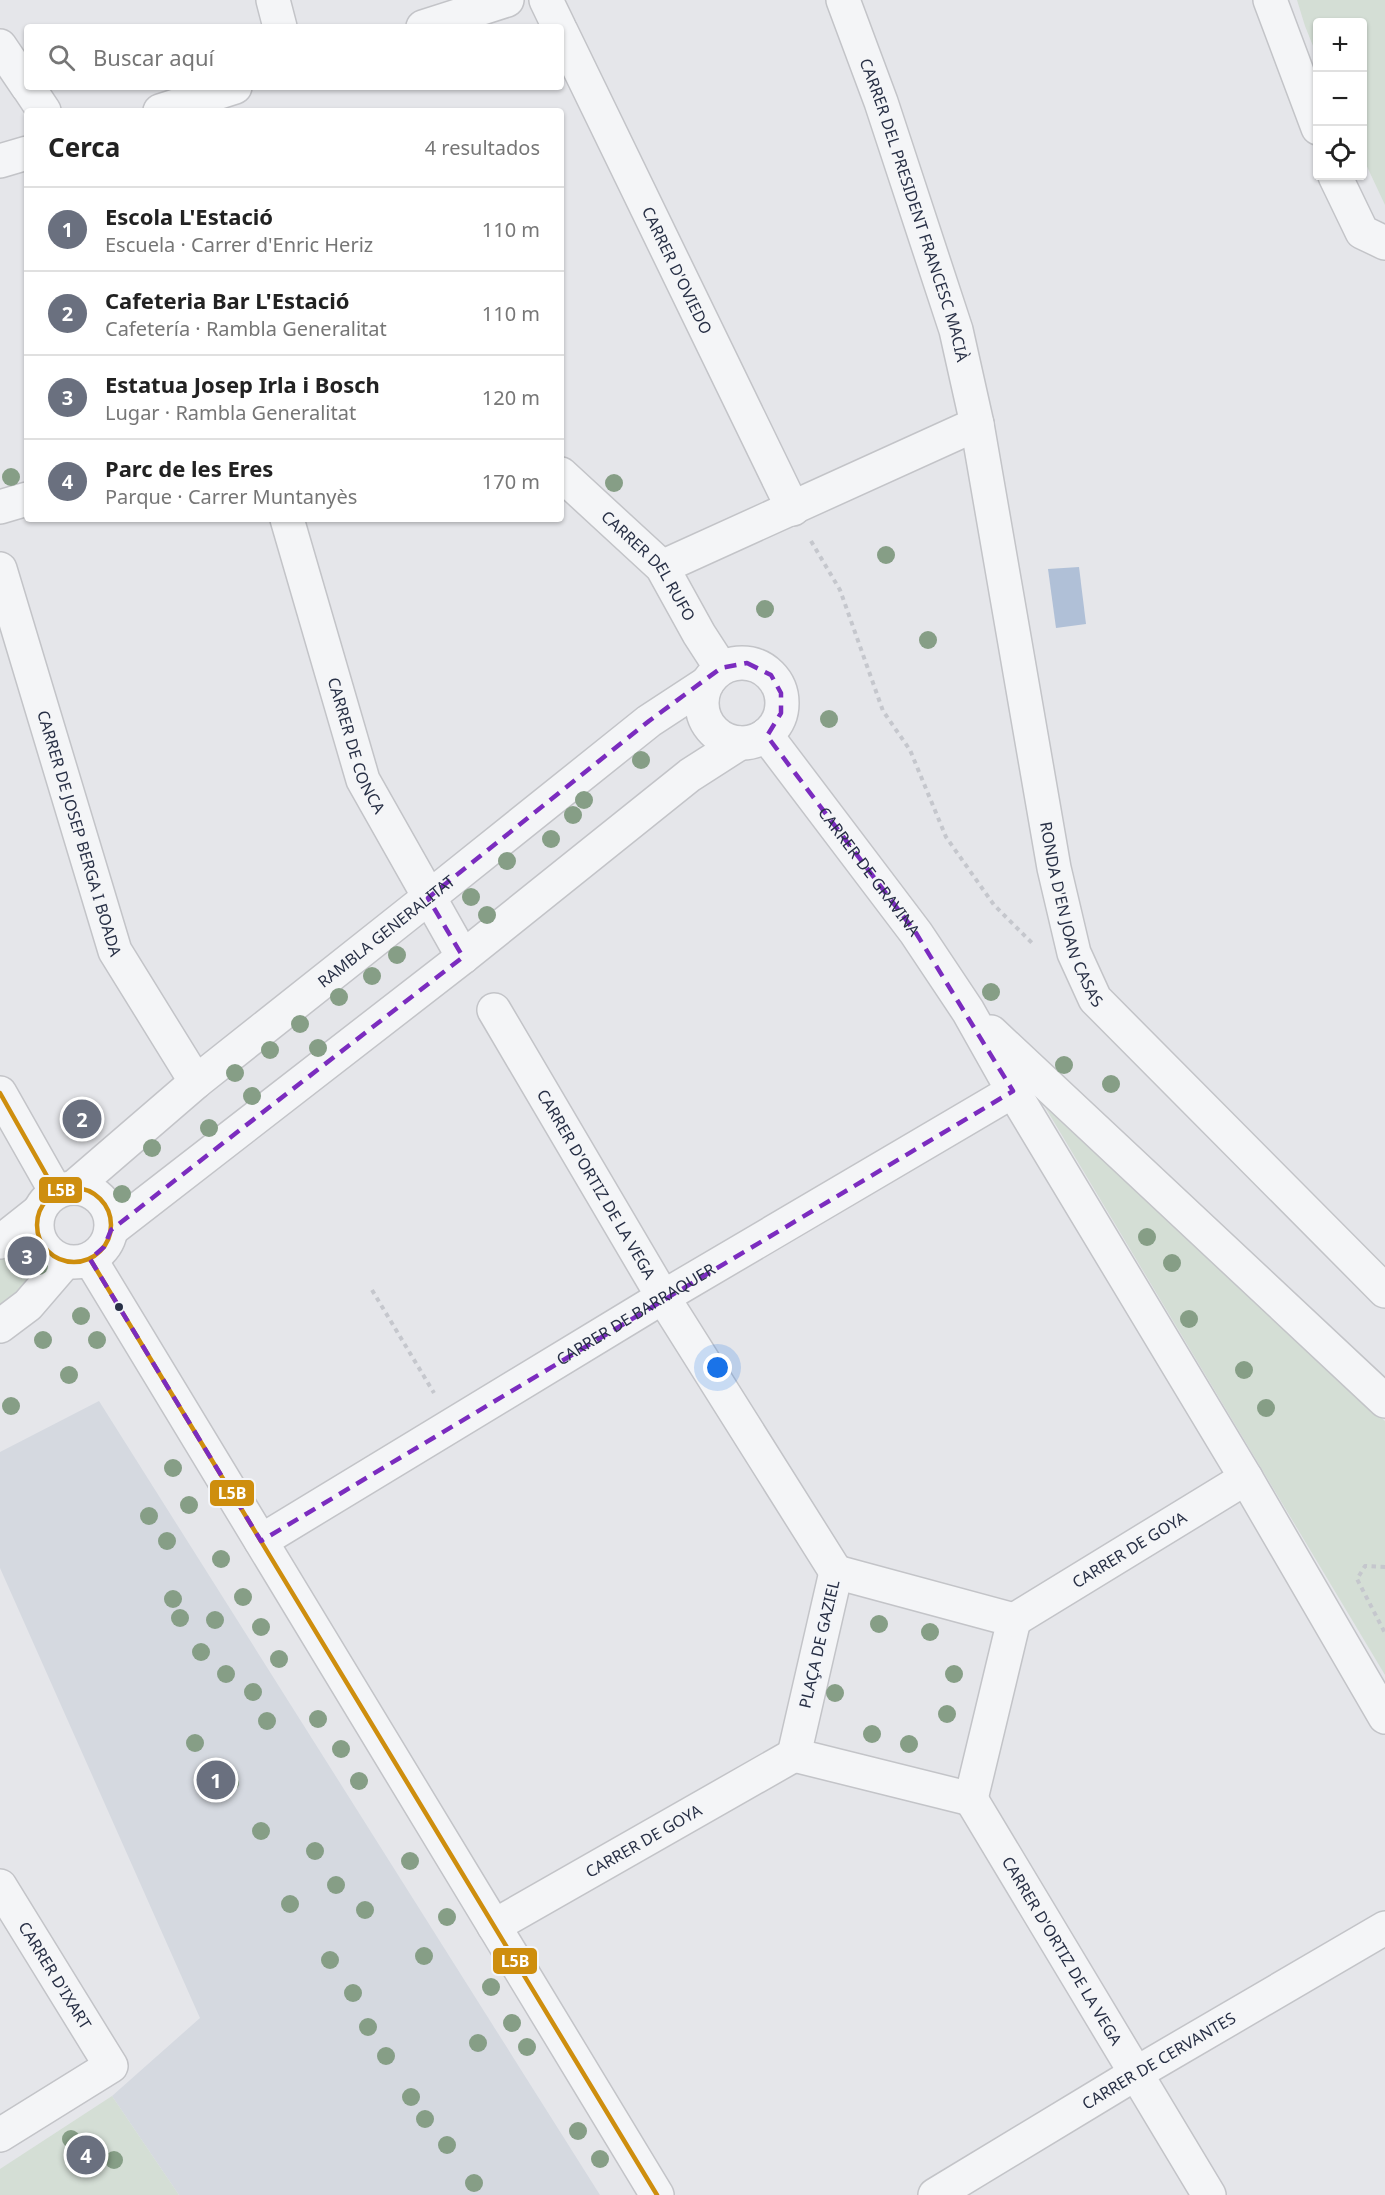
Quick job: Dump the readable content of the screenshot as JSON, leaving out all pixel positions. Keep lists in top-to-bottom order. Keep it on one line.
{"streets":{"street":["CARRER DEL PRESIDENT FRANCESC MACIÀ","CARRER D'OVIEDO","CARRER DEL RUFO","CARRER DE CONCA","CARRER DE JOSEP BERGA I BOADA","CARRER DE GRAVINA","RONDA D'EN JOAN CASAS","RAMBLA GENERALITAT","CARRER D'ORTIZ DE LA VEGA","CARRER DE BARRAQUER","CARRER DE GOYA","PLAÇA DE GAZIEL","CARRER D'IXART","CARRER DE CERVANTES"]},"crossings":[["CARRER DEL PRESIDENT FRANCESC MACIÀ","RONDA D'EN JOAN CASAS"],["CARRER DEL RUFO","CARRER DE GRAVINA"],["CARRER DEL RUFO","RAMBLA GENERALITAT"],["CARRER DE CONCA","RAMBLA GENERALITAT"],["CARRER DE JOSEP BERGA I BOADA","RAMBLA GENERALITAT"],["CARRER DE GRAVINA","RAMBLA GENERALITAT"],["CARRER D'ORTIZ DE LA VEGA","CARRER DE BARRAQUER"],["CARRER D'ORTIZ DE LA VEGA","PLAÇA DE GAZIEL"],["CARRER D'ORTIZ DE LA VEGA","CARRER DE CERVANTES"],["CARRER DE GOYA","PLAÇA DE GAZIEL"]],"lines":["transit line L5B"],"page":{"map_buttons":["+","−"],"search":"Buscar aquí","heading":["Cerca","4 resultados"],"list":[{"mark":"1","name":"Escola L'Estació","note":"Escuela · Carrer d'Enric Heriz","value":"110 m"},{"mark":"2","name":"Cafeteria Bar L'Estació","note":"Cafetería · Rambla Generalitat","value":"110 m"},{"mark":"3","name":"Estatua Josep Irla i Bosch","note":"Lugar · Rambla Generalitat","value":"120 m"},{"mark":"4","name":"Parc de les Eres","note":"Parque · Carrer Muntanyès","value":"170 m"}],"pins":["2","3","1","4"]}}
